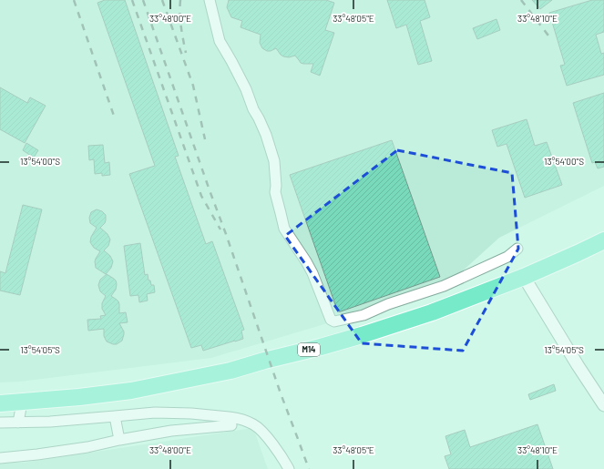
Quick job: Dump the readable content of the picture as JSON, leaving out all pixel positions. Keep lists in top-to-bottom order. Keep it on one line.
{"streets":{"highway":["M14"]},"coordinates":["33°48'00\"E","33°48'05\"E","33°48'10\"E","13°54'00\"S","13°54'05\"S"]}
